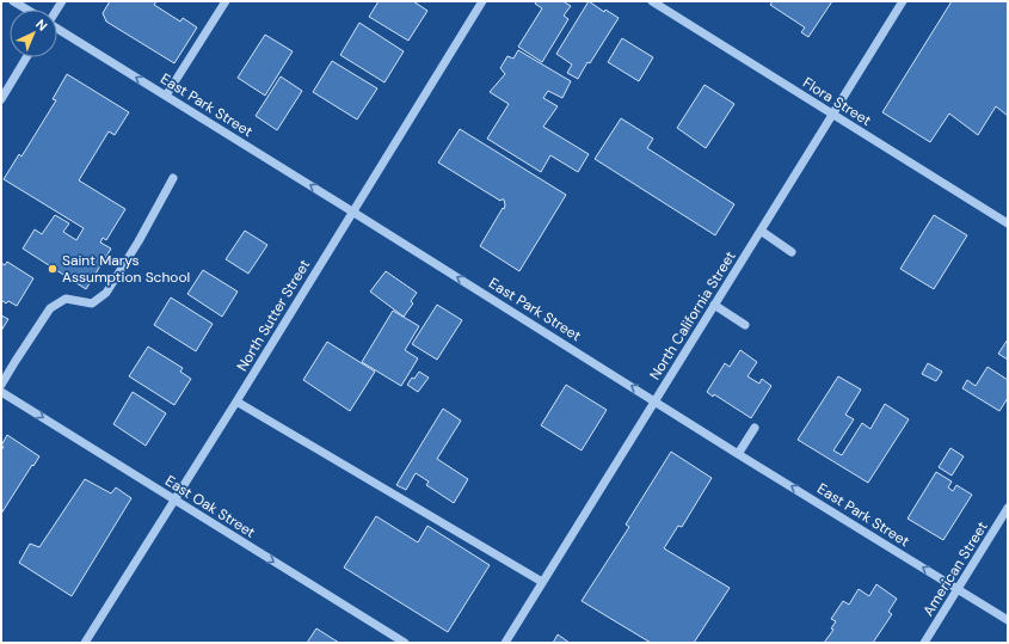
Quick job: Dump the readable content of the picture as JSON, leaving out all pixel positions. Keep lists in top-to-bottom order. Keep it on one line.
{"streets":{"street":["Flora Street","East Park Street","North Sutter Street","North California Street","East Oak Street","American Street"]},"crossings":[["Flora Street","North California Street"],["East Park Street","North Sutter Street"],["East Park Street","North California Street"],["East Park Street","American Street"],["North Sutter Street","East Oak Street"]],"one_way":["East Park Street","East Oak Street"],"places":["Saint Marys Assumption School"],"north":"top right"}
